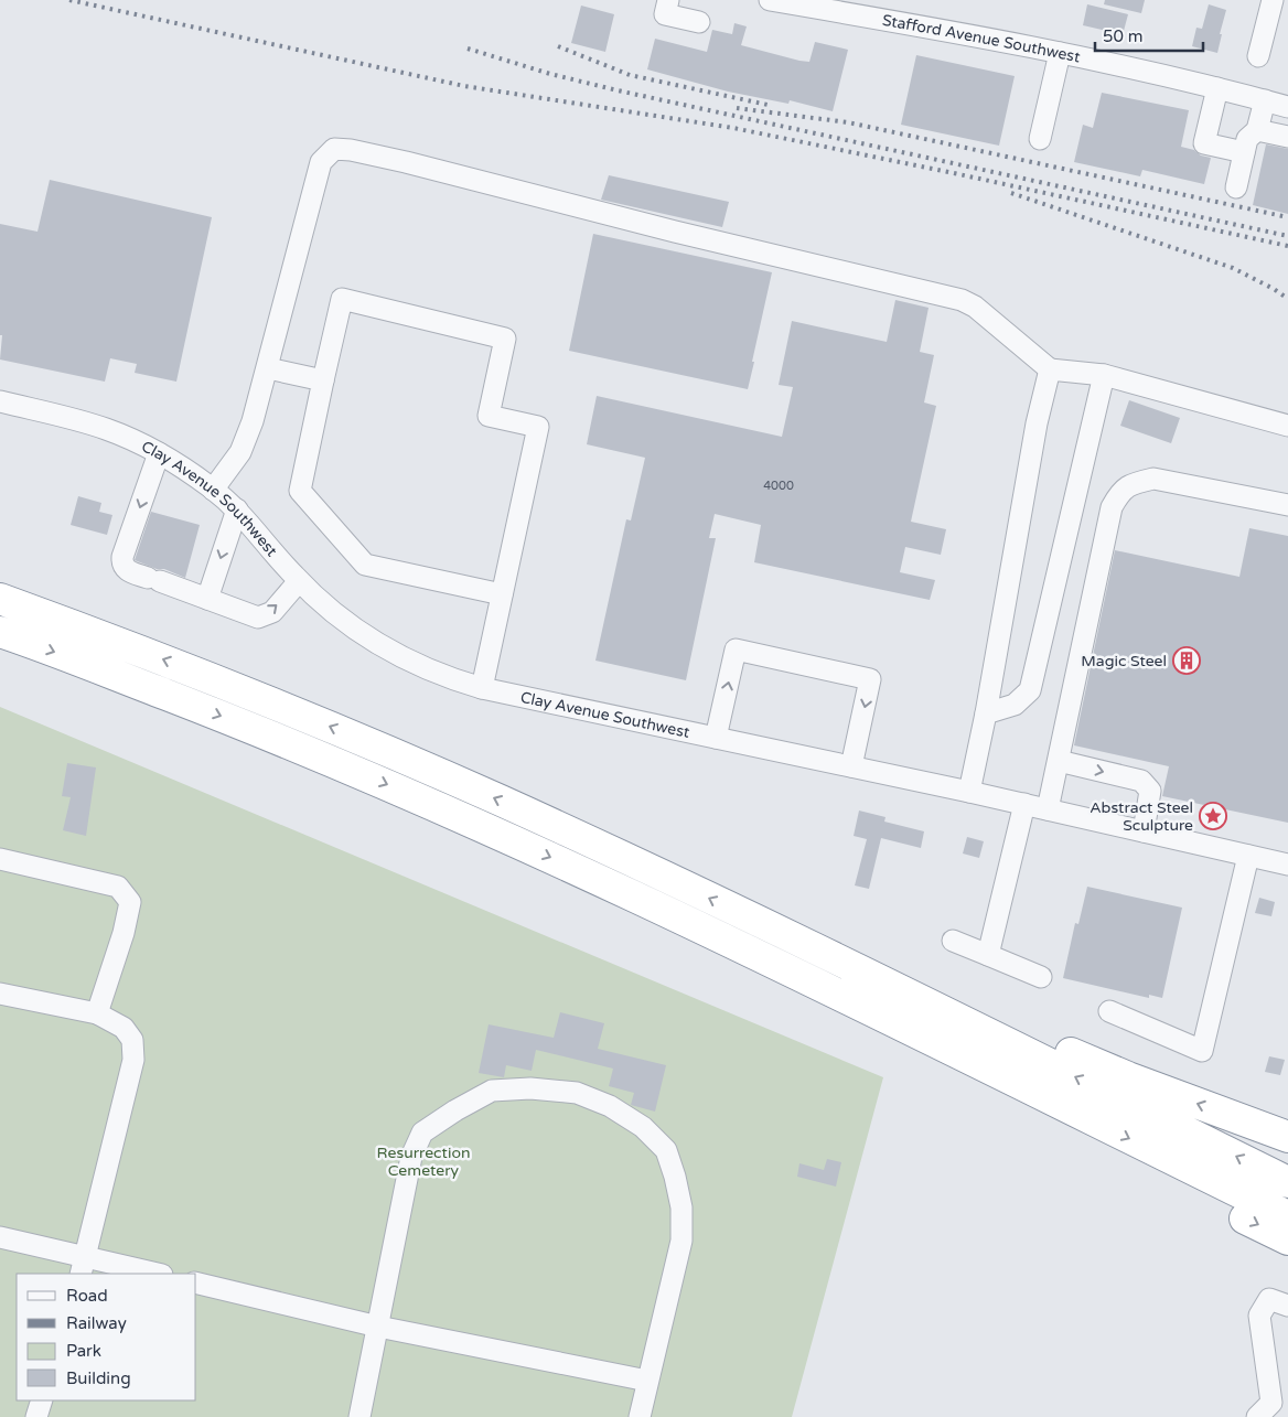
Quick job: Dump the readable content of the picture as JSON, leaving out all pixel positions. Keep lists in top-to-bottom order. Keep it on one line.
{"streets":{"street":["Stafford Avenue Southwest","Clay Avenue Southwest"]},"parks":["Resurrection Cemetery"],"places":{"building":["Magic Steel"],"place":["Abstract Steel Sculpture"]},"house_numbers":["4000"],"legend":["Road","Railway","Park","Building"],"scale_bar":"50 m"}
